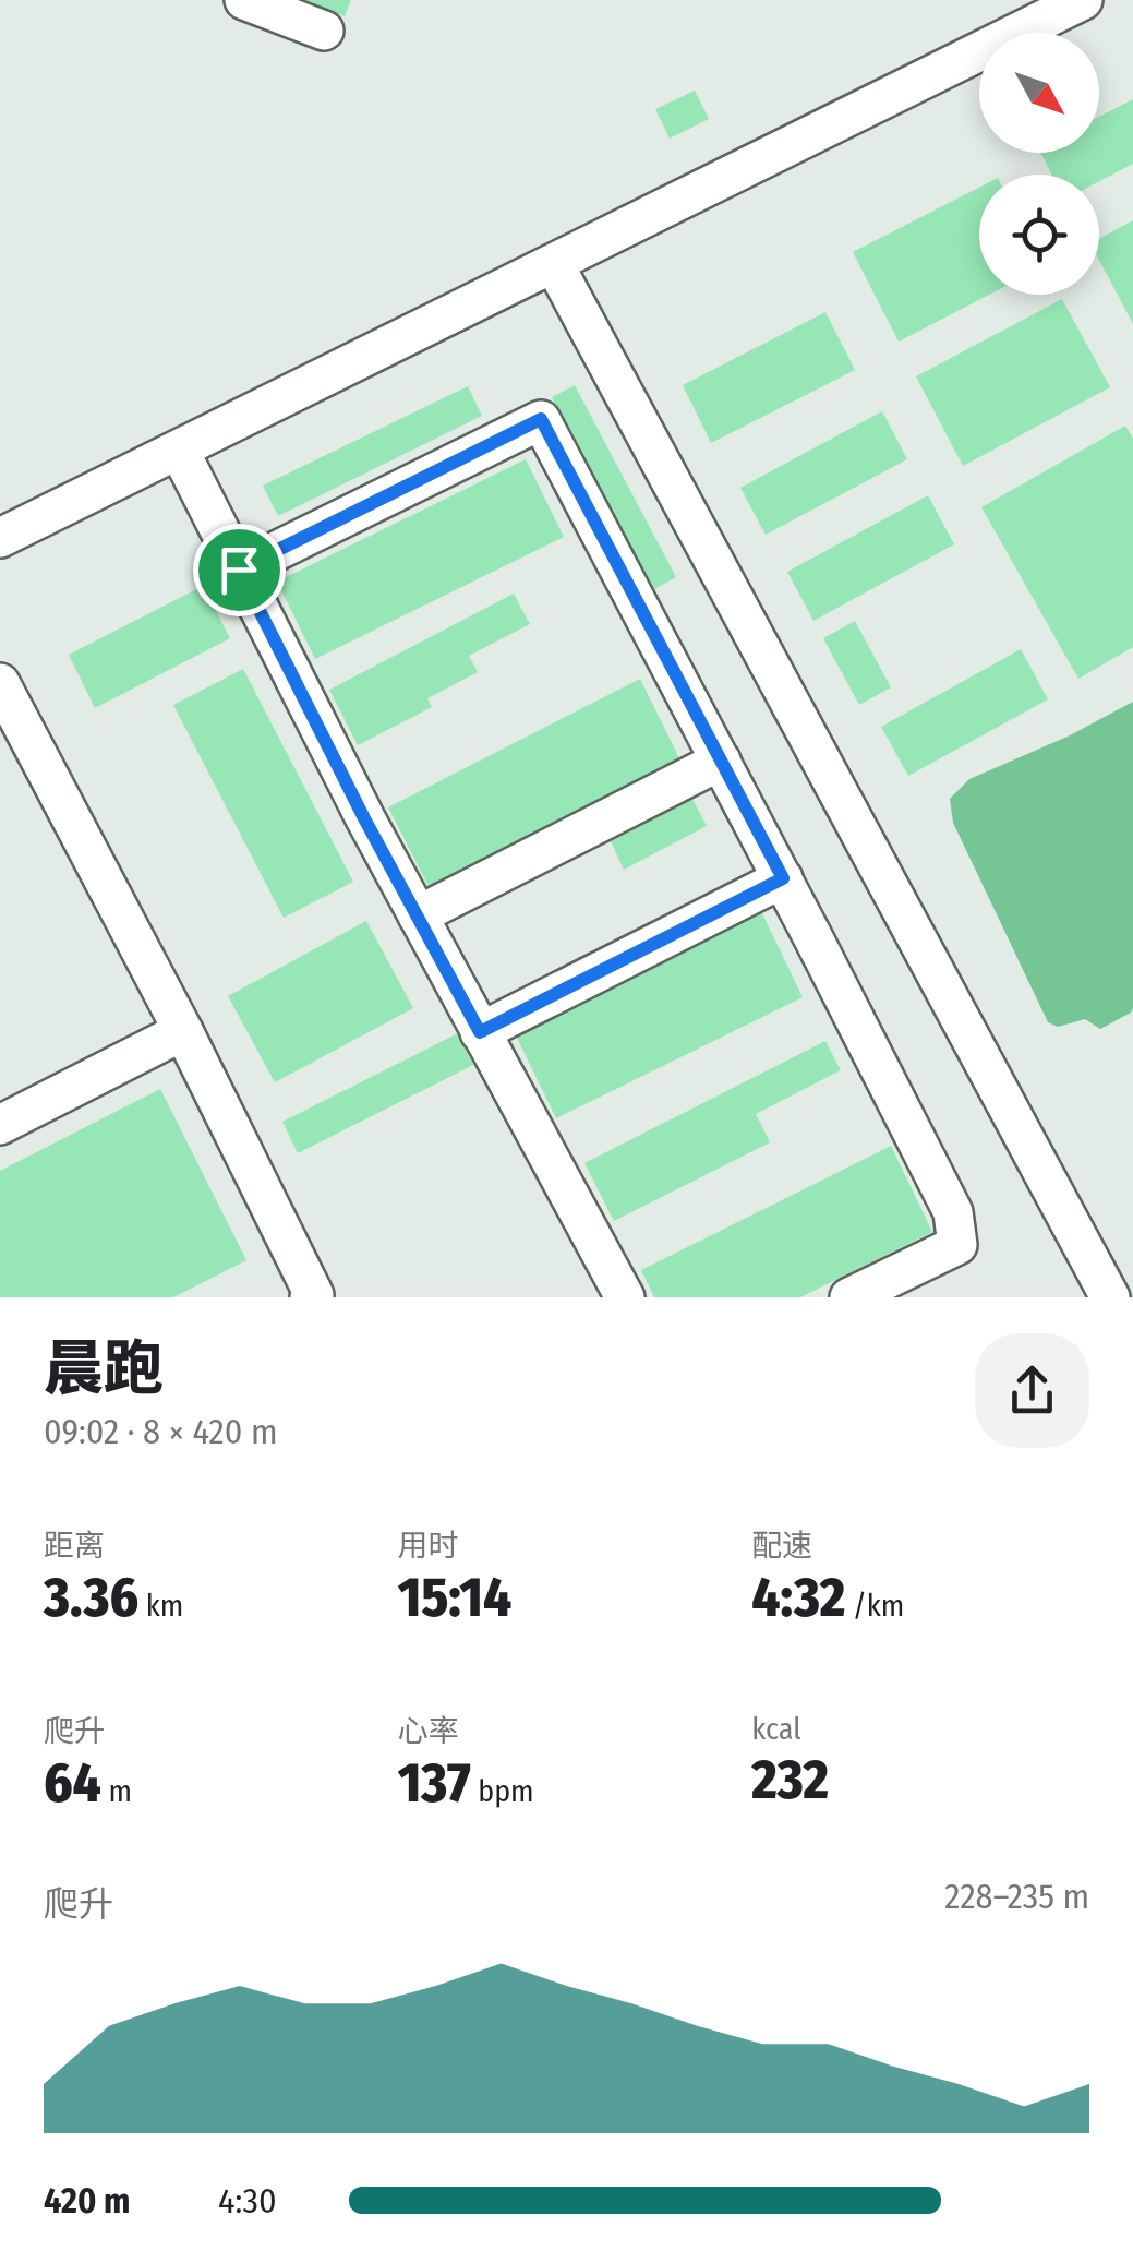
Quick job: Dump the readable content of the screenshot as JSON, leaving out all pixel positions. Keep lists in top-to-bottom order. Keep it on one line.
{"north":"bottom right","page":{"heading":["晨跑","09:02 · 8 × 420 m"],"stats":[["距离","3.36 km"],["用时","15:14"],["配速","4:32 /km"],["爬升","64 m"],["心率","137 bpm"],["kcal","232"]],"chart":["爬升","228–235 m"],"list":[{"name":"420 m","note":"4:30"}]}}
